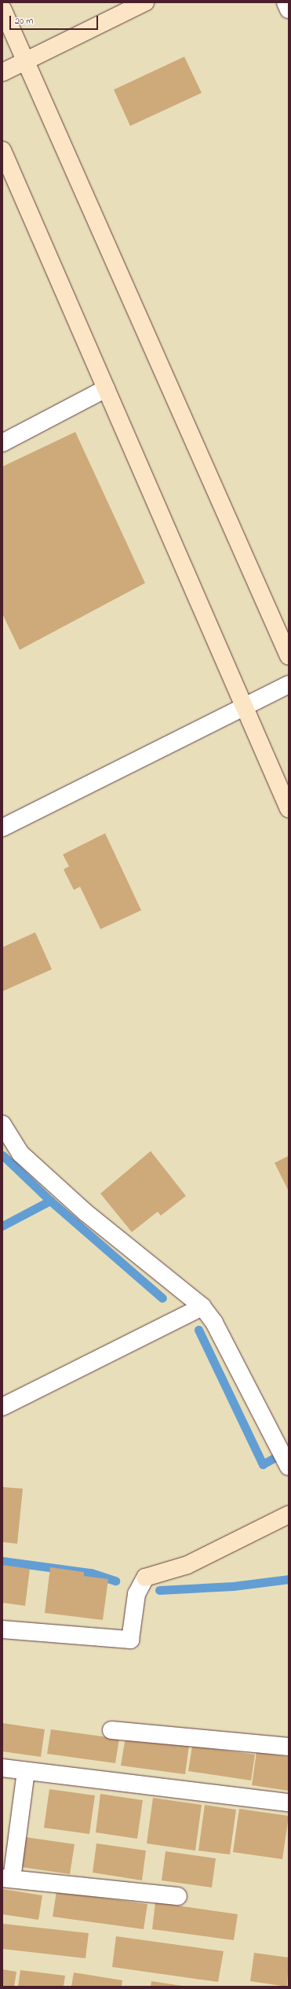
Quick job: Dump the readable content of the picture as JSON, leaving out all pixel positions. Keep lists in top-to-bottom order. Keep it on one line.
{"scale_bar":"20 m"}
